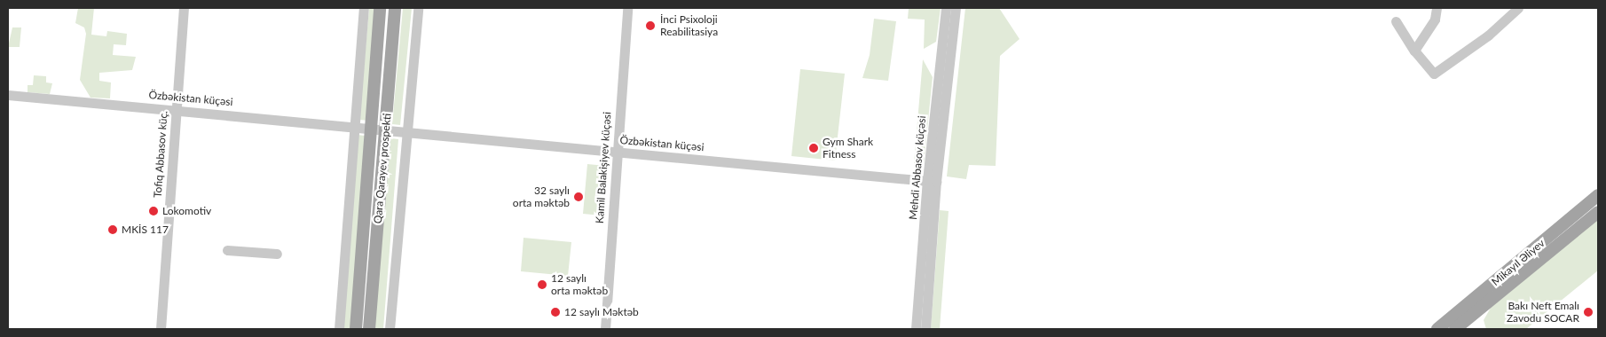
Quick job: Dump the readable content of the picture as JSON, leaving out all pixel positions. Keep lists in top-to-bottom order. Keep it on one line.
{"streets":{"main road":["Qara Qarayev prospekti","Mikayıl Əliyev"],"street":["Özbəkistan küçəsi","Tofiq Abbasov küç.","Kamil Balakişiyev küçəsi","Mehdi Abbasov küçəsi"]},"crossings":[["Özbəkistan küçəsi","Tofiq Abbasov küç."],["Özbəkistan küçəsi","Kamil Balakişiyev küçəsi"],["Özbəkistan küçəsi","Mehdi Abbasov küçəsi"],["Özbəkistan küçəsi","Qara Qarayev prospekti"]],"places":["İnci Psixoloji Reabilitasiya","Gym Shark Fitness","32 saylı orta məktəb","Lokomotiv","MKİS 117","12 saylı orta məktəb","12 saylı Məktəb","Bakı Neft Emalı Zavodu SOCAR"]}
